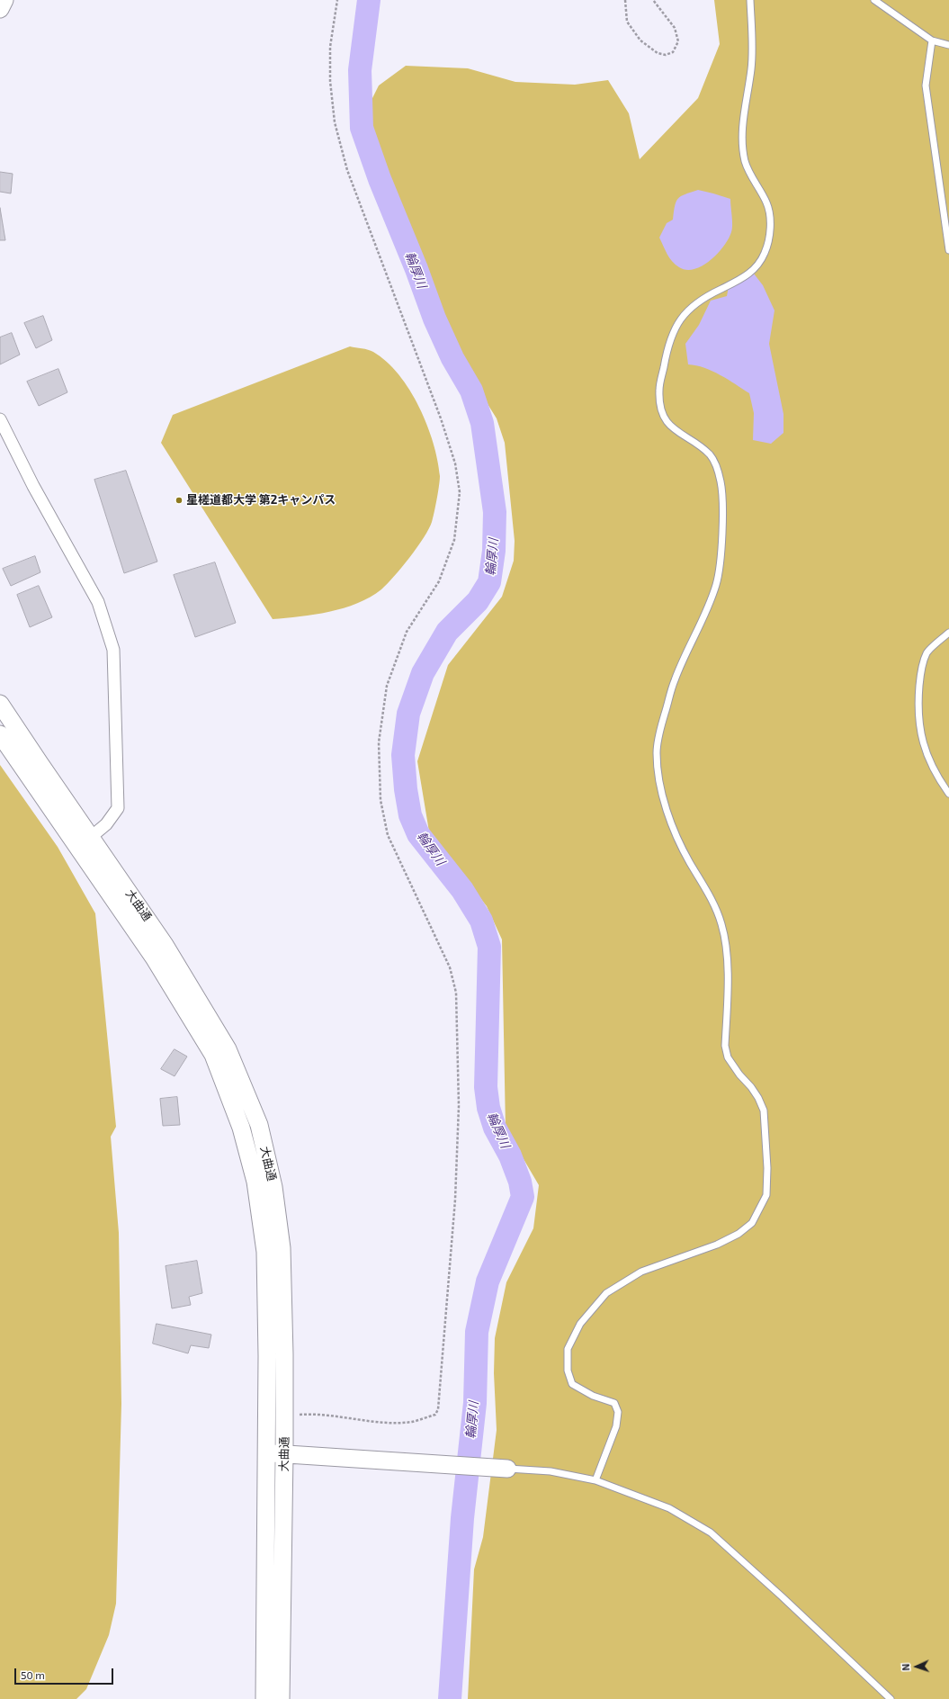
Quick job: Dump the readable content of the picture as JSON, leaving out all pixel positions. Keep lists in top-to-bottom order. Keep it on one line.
{"streets":{"main road":["大曲通"]},"water":["輪厚川"],"places":["星槎道都大学 第2キャンパス"],"scale_bar":"50 m","north":"left"}
